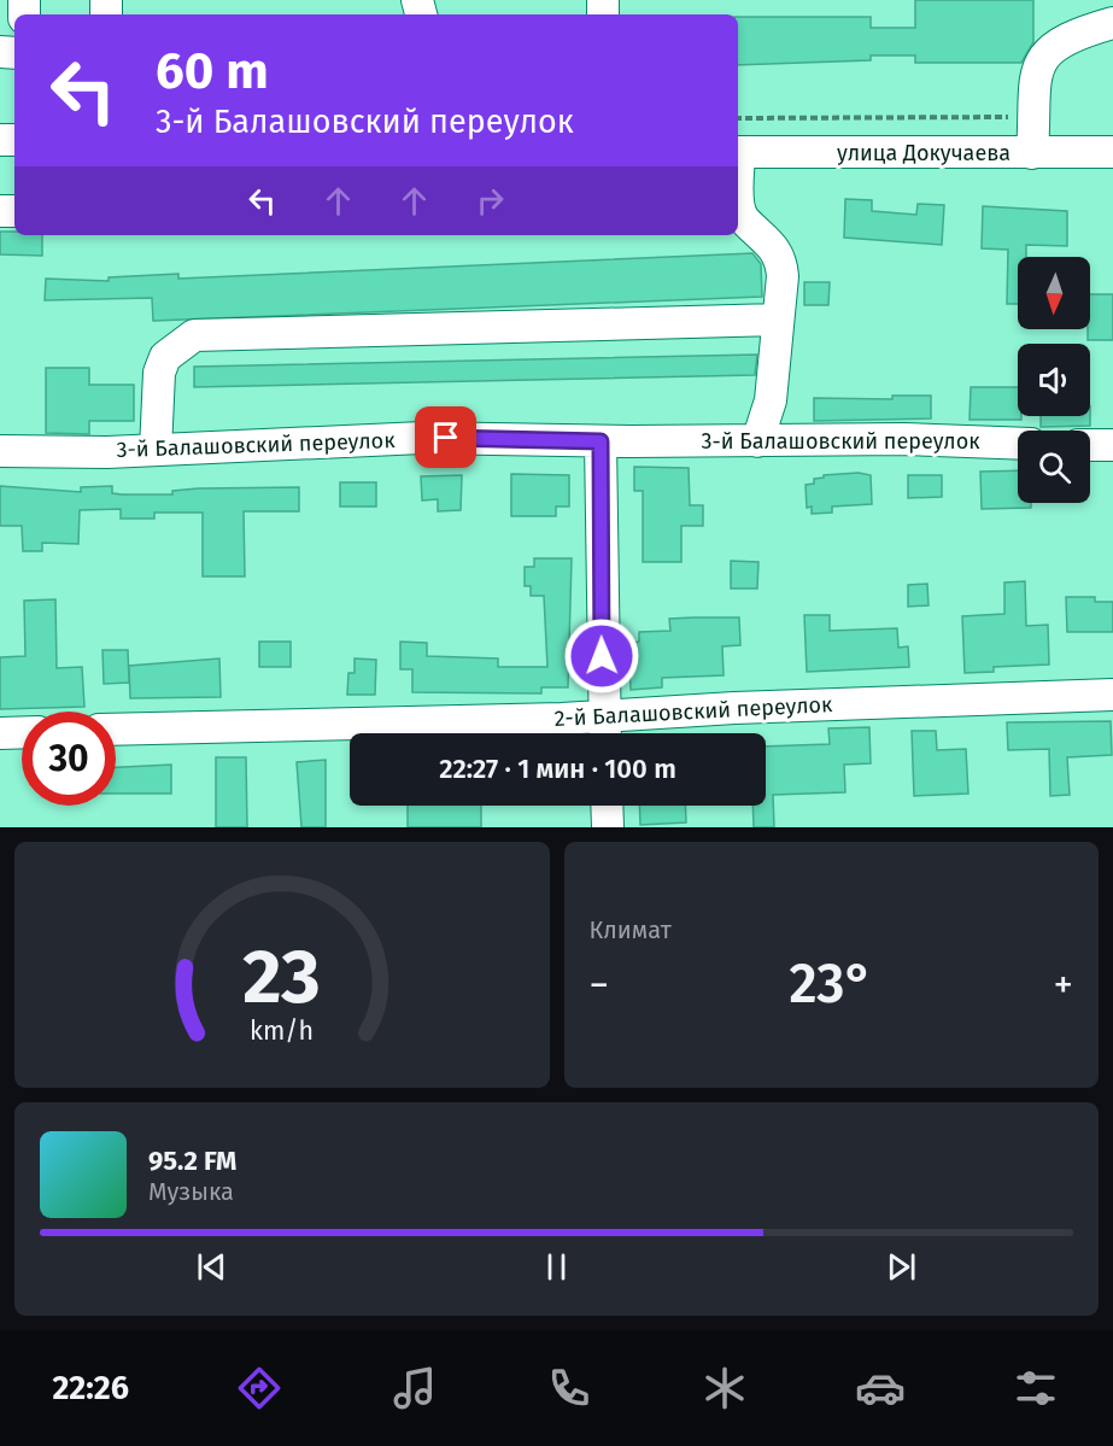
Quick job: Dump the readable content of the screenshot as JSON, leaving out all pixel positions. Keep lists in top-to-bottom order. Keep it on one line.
{"streets":{"street":["улица Докучаева","3-й Балашовский переулок","2-й Балашовский переулок"]},"north":"bottom","page":{"turn":["60 m","3-й Балашовский переулок"],"limit":"30","trip":"22:27 · 1 мин · 100 m","tile":"Климат","heat":["−","23°","+"],"song":["95.2 FM","Музыка"],"tabs":"22:26","gauge":["23","km/h"]}}
